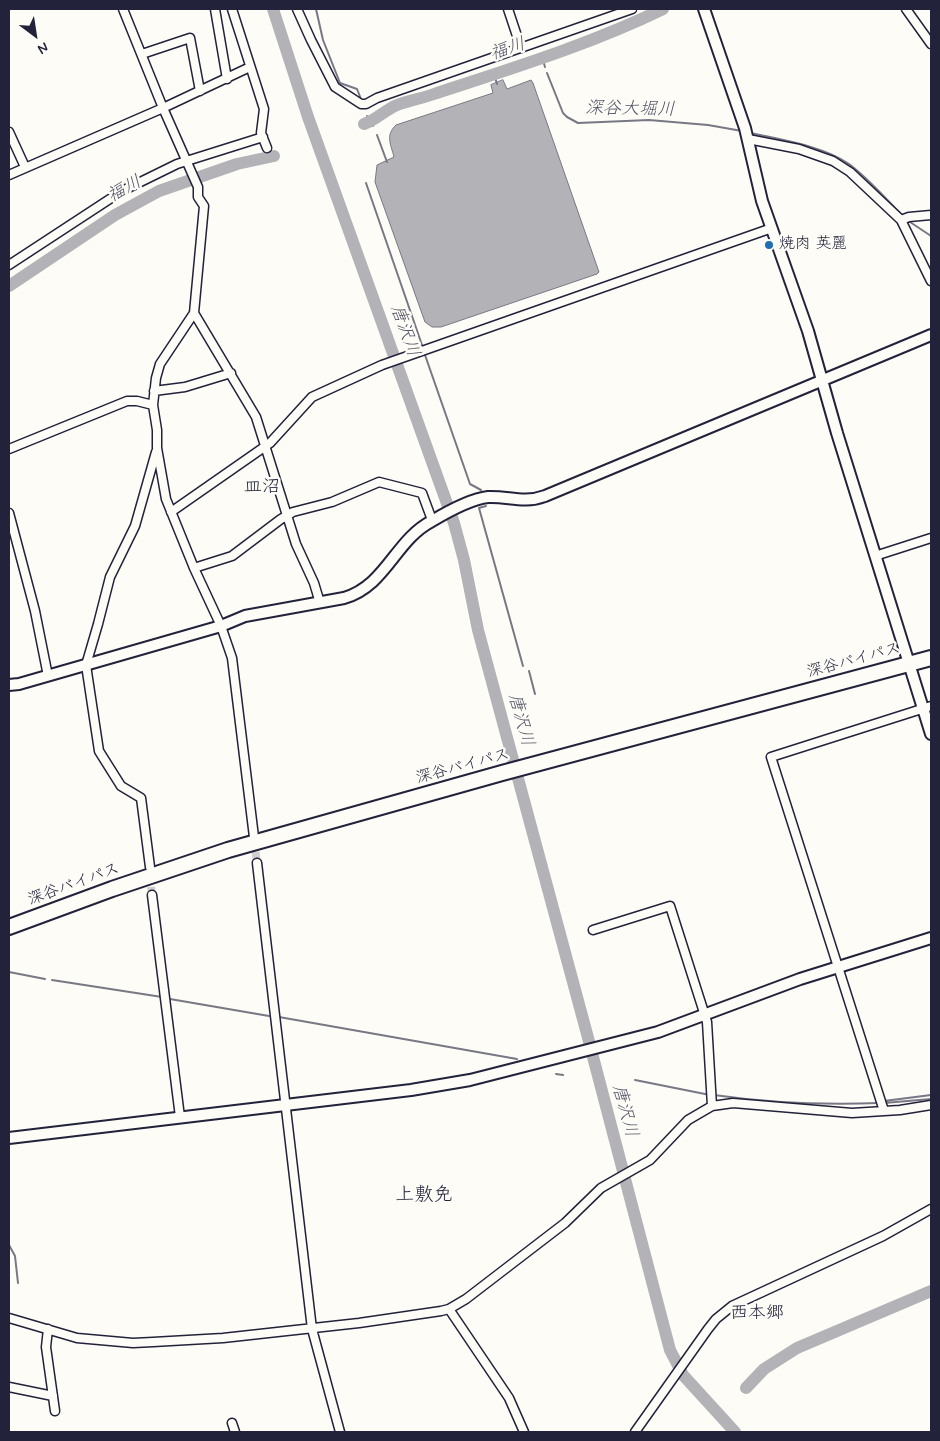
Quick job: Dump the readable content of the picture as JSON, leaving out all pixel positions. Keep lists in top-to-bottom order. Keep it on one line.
{"streets":{"highway":["深谷バイパス"]},"districts":["皿沼","上敷免","西本郷"],"water":["福川","深谷大堀川","唐沢川"],"places":["焼肉 英麗"],"north":"bottom right"}
